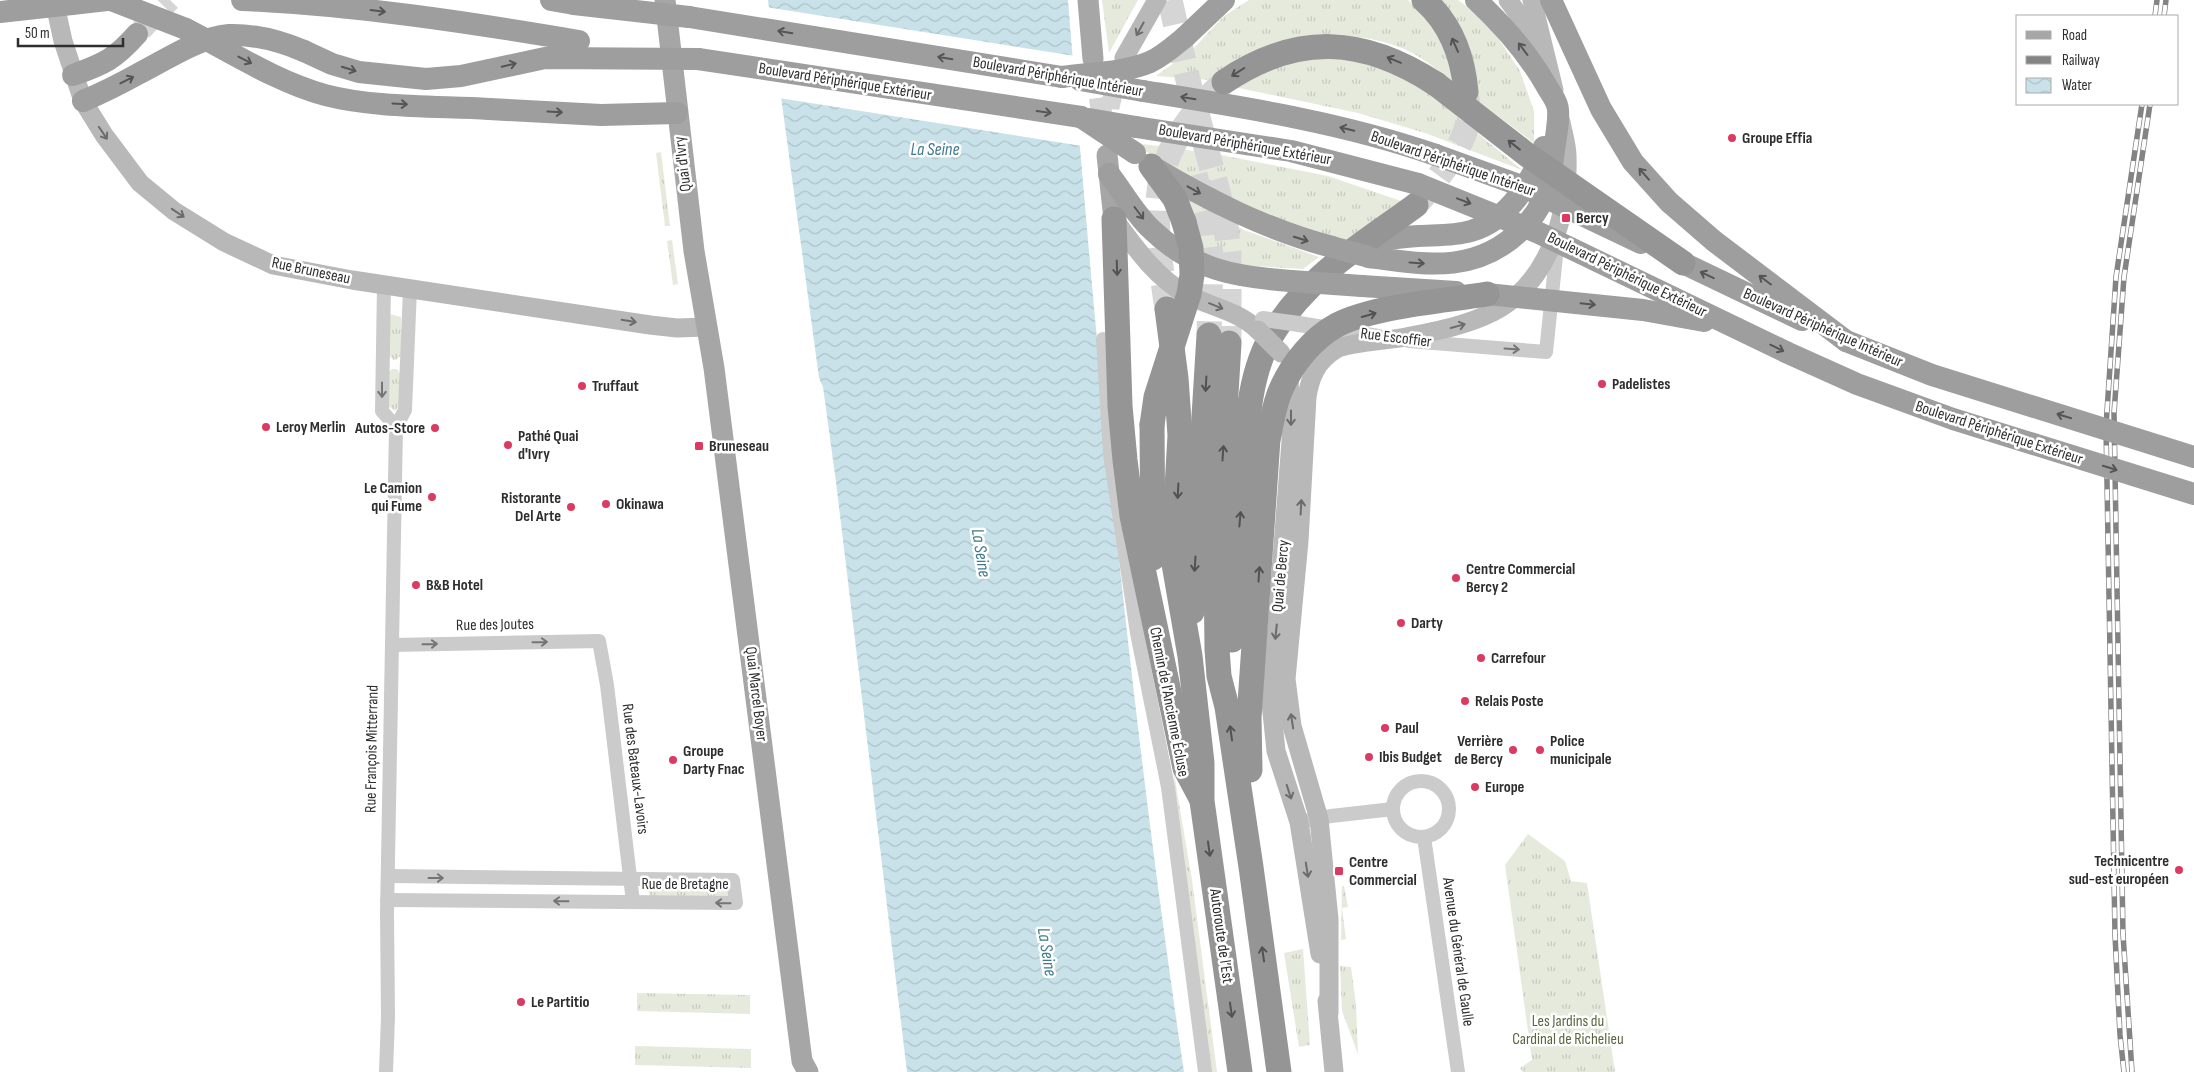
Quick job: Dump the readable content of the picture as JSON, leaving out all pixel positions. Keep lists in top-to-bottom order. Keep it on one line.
{"streets":{"highway":["Boulevard Périphérique Intérieur","Boulevard Périphérique Extérieur","Autoroute de l’Est"],"main road":["Quai d'Ivry","Rue Bruneseau","Quai de Bercy","Quai Marcel Boyer"],"street":["Rue Escoffier","Rue des Joutes","Chemin de l'Ancienne Écluse","Rue François Mitterrand","Rue des Bateaux-Lavoirs","Rue de Bretagne","Avenue du Général de Gaulle"]},"crossings":[["Quai d'Ivry","Rue Bruneseau"],["Quai d'Ivry","Quai Marcel Boyer"],["Rue Bruneseau","Quai Marcel Boyer"],["Rue Bruneseau","Rue François Mitterrand"],["Rue Escoffier","Quai de Bercy"],["Rue des Joutes","Rue François Mitterrand"],["Rue des Joutes","Rue des Bateaux-Lavoirs"],["Rue François Mitterrand","Rue de Bretagne"],["Rue des Bateaux-Lavoirs","Rue de Bretagne"]],"one_way":["Rue Bruneseau","Rue des Joutes"],"water":["La Seine"],"parks":["Les Jardins du Cardinal de Richelieu"],"places":{"other":["Groupe Effia","Padelistes","Truffaut","Leroy Merlin","Autos-Store","Pathé Quai d'Ivry","Le Camion qui Fume","Okinawa","Ristorante Del Arte","Centre Commercial Bercy 2","B&B Hotel","Darty","Carrefour","Relais Poste","Paul","Verrière de Bercy","Police municipale","Ibis Budget","Groupe Darty Fnac","Europe","Technicentre sud-est européen","Le Partitio"],"transit":["Bercy","Bruneseau","Centre Commercial"]},"legend":["Road","Railway","Water"],"scale_bar":"50 m"}
